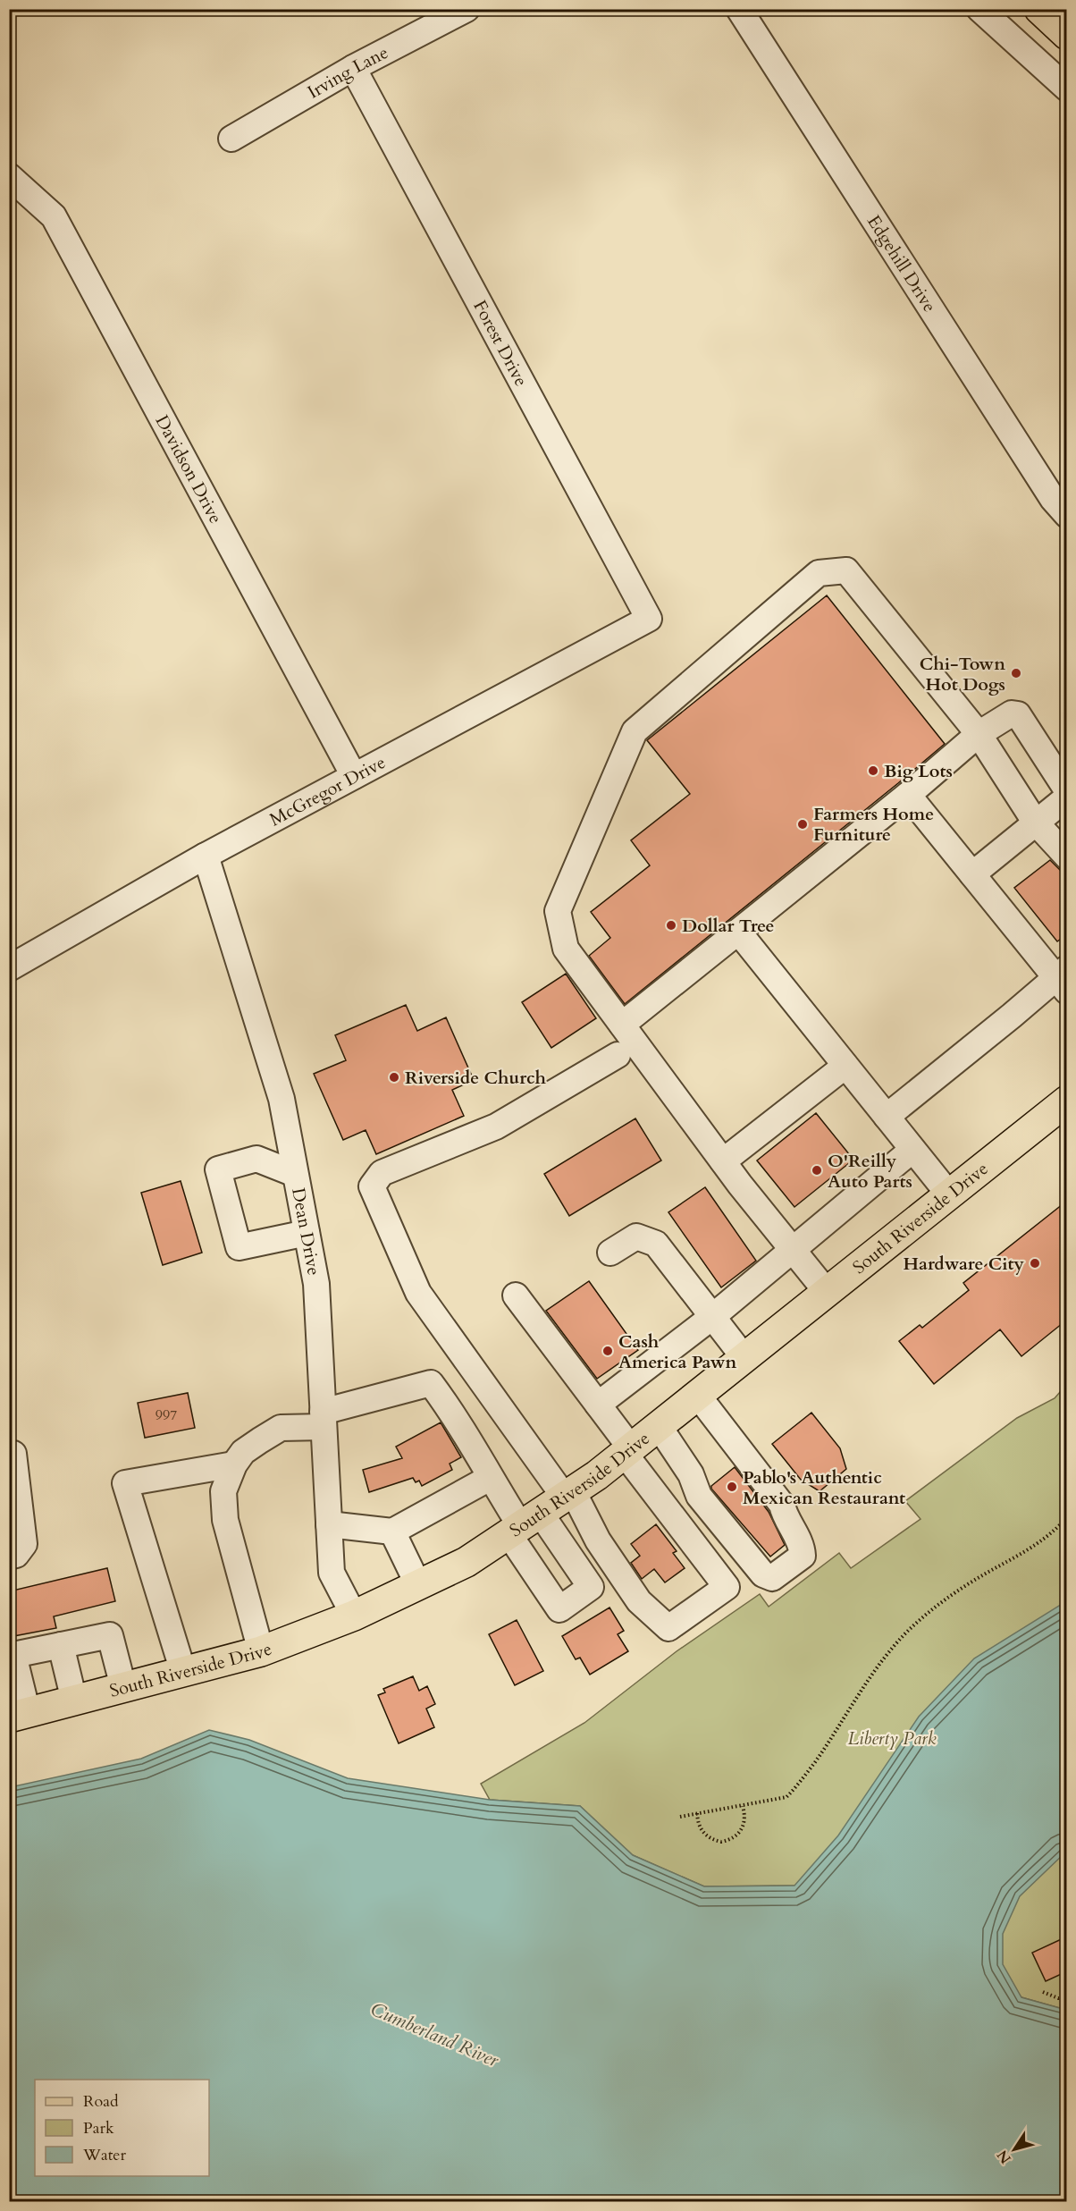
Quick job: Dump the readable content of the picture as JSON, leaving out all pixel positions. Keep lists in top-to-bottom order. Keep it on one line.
{"streets":{"main road":["South Riverside Drive"],"street":["Irving Lane","Edgehill Drive","Forest Drive","Davidson Drive","McGregor Drive","Dean Drive"]},"crossings":[["Irving Lane","Forest Drive"],["Forest Drive","McGregor Drive"],["Davidson Drive","McGregor Drive"],["McGregor Drive","Dean Drive"],["South Riverside Drive","Dean Drive"]],"water":["Cumberland River"],"parks":["Liberty Park"],"places":["Chi-Town Hot Dogs","Big Lots","Farmers Home Furniture","Dollar Tree","Riverside Church","O'Reilly Auto Parts","Hardware City","Cash America Pawn","Pablo's Authentic Mexican Restaurant"],"house_numbers":["997"],"legend":["Road","Park","Water"],"north":"bottom left"}
